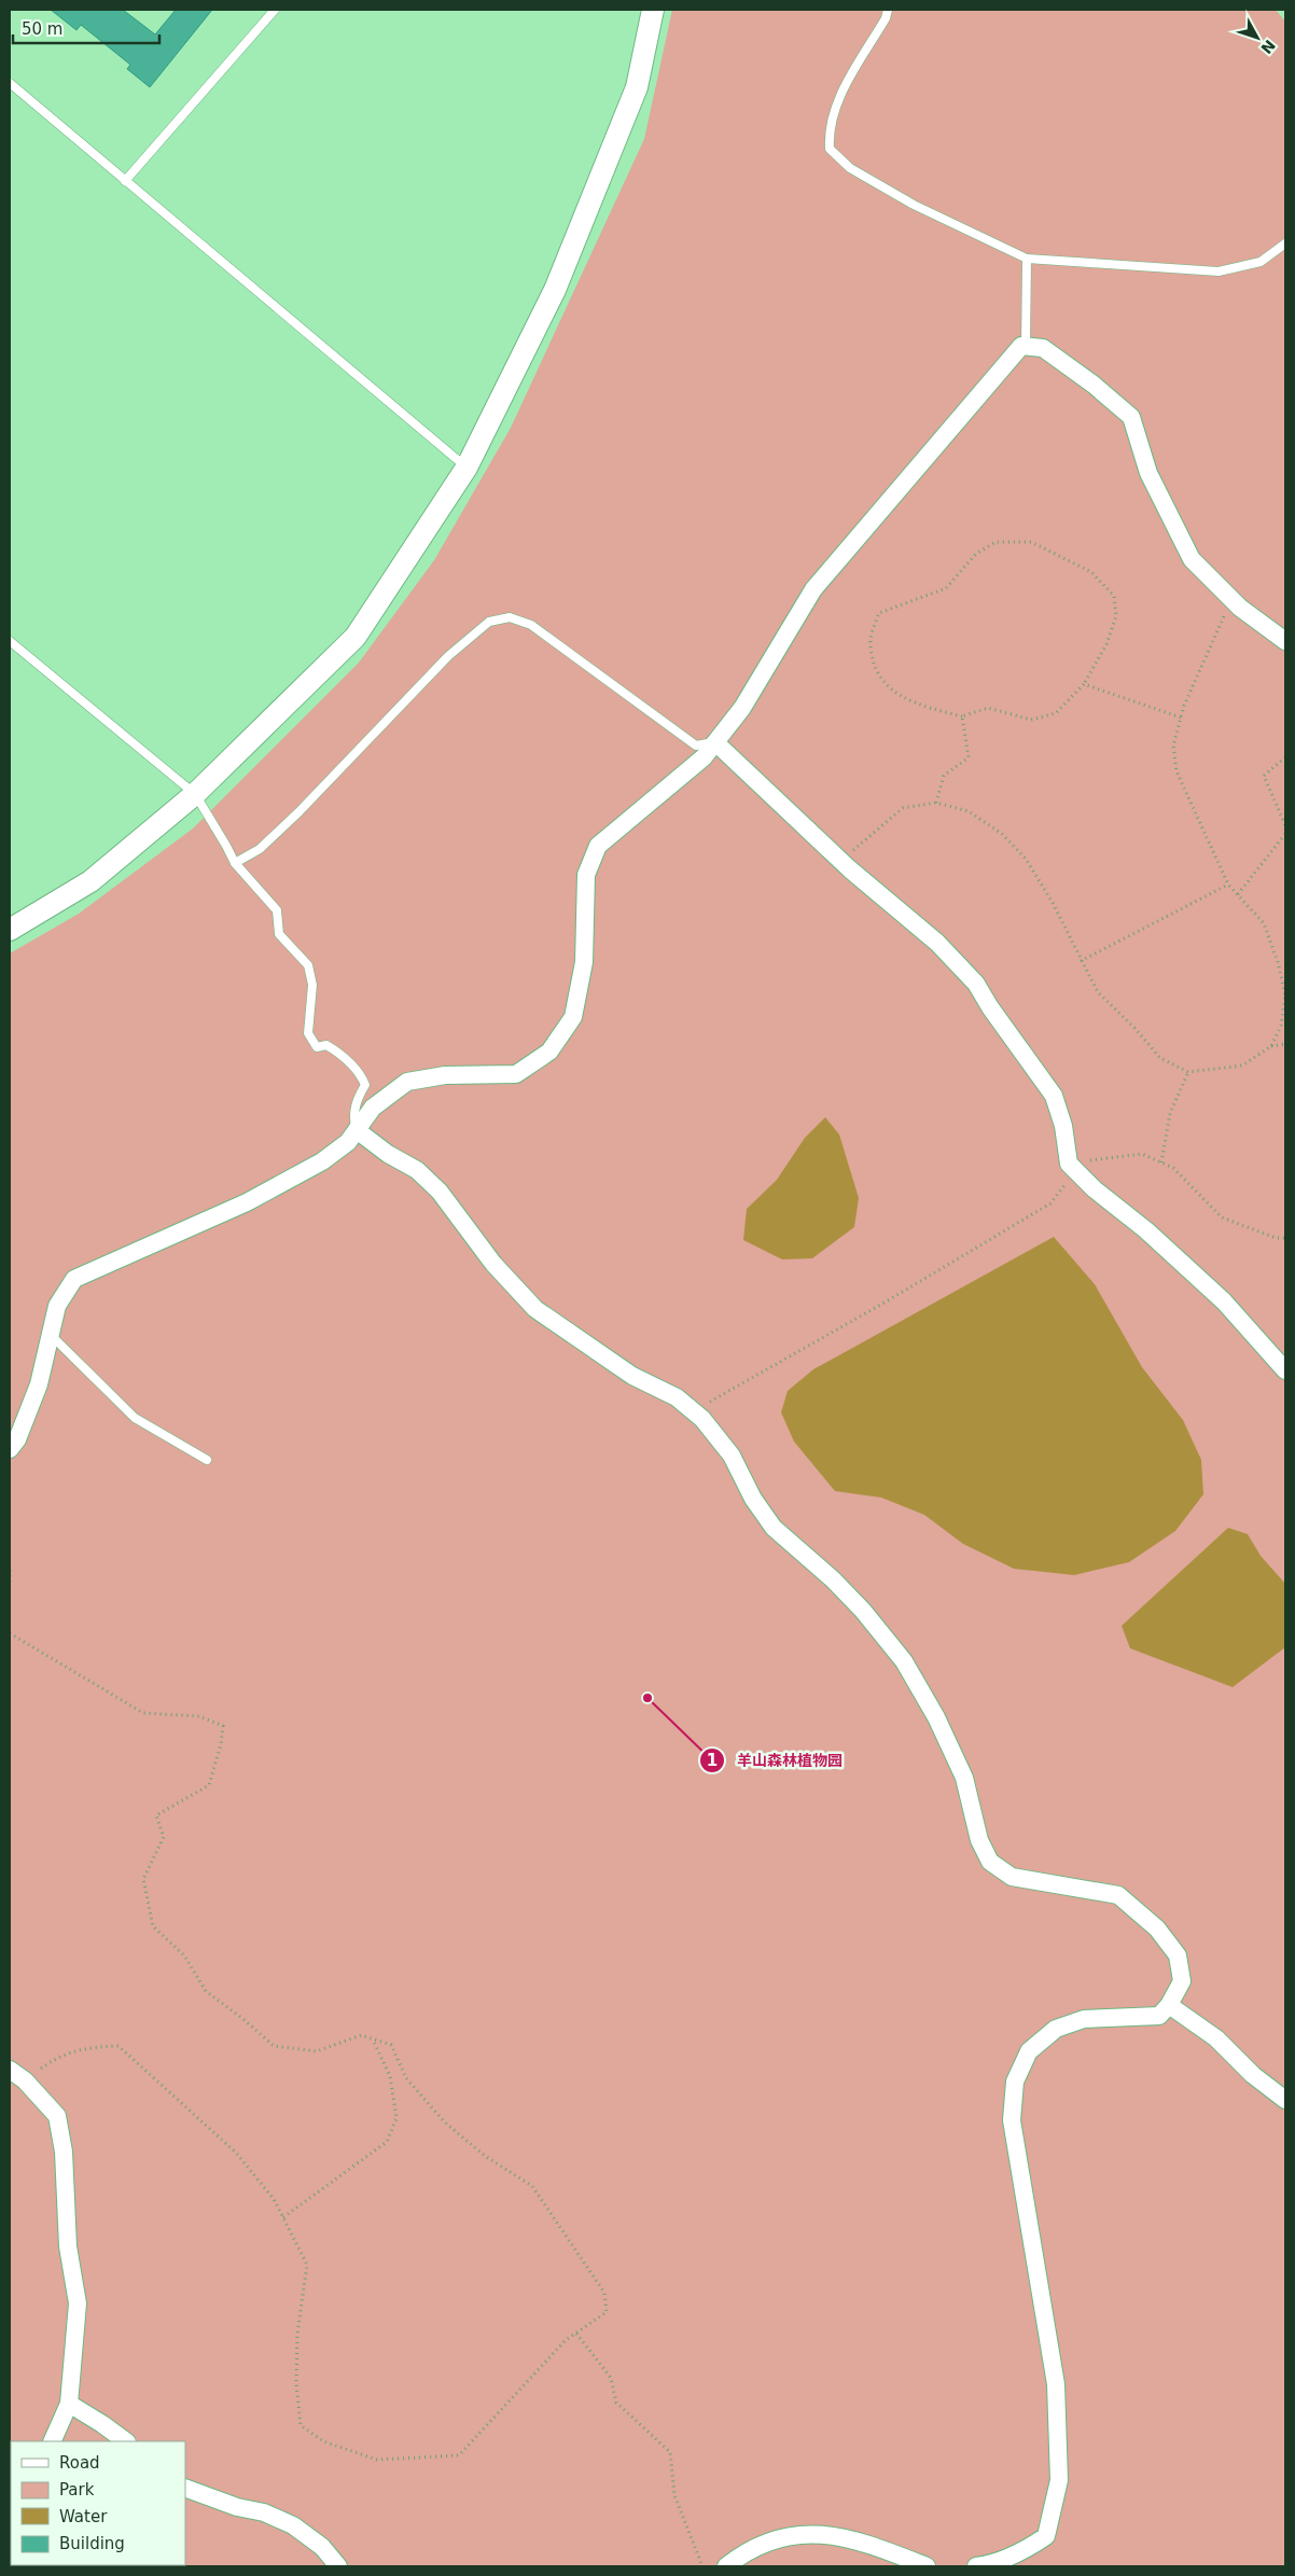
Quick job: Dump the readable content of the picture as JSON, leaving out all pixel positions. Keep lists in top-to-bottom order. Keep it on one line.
{"places":["羊山森林植物园"],"legend":["Road","Park","Water","Building"],"scale_bar":"50 m","north":"bottom right"}
